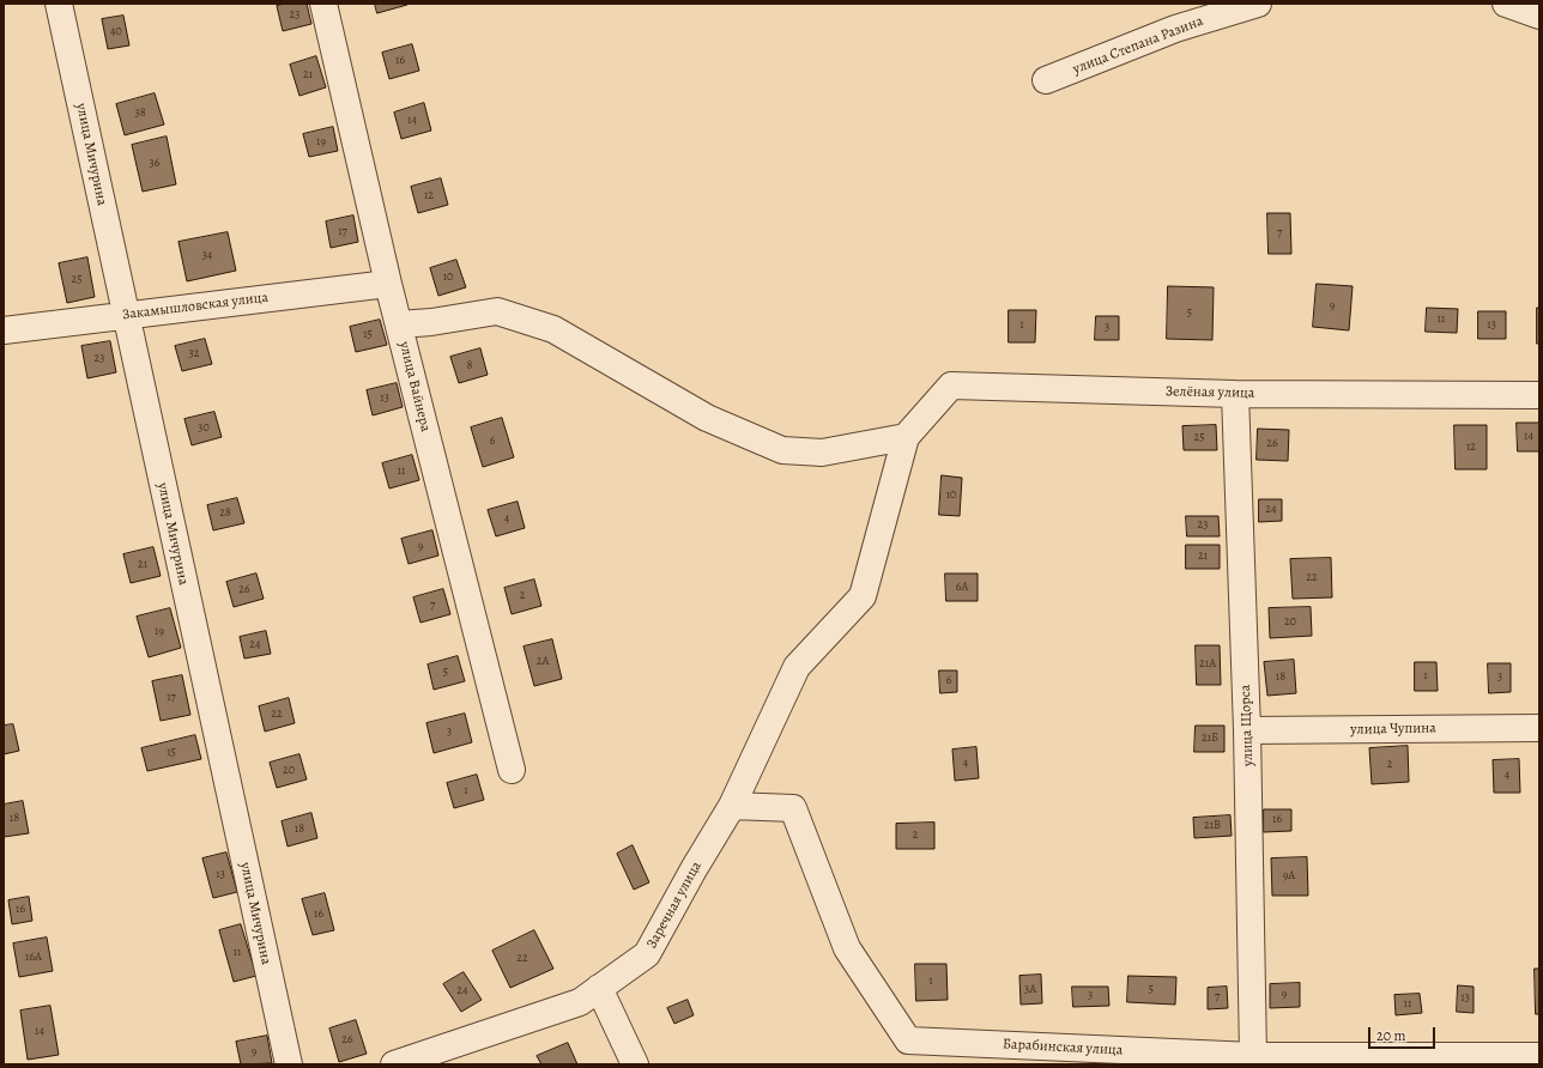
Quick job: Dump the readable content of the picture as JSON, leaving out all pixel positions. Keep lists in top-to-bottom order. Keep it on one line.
{"streets":{"street":["улица Степана Разина","улица Мичурина","Закамышловская улица","улица Вайнера","Зелёная улица","улица Щорса","улица Чупина","Заречная улица","Барабинская улица"]},"crossings":[["улица Мичурина","Закамышловская улица"],["Закамышловская улица","улица Вайнера"],["Зелёная улица","улица Щорса"],["Зелёная улица","Заречная улица"],["улица Щорса","улица Чупина"],["улица Щорса","Барабинская улица"],["Заречная улица","Барабинская улица"]],"house_numbers":["23","40","16","21","38","14","19","36","12","17","7","34","10","25","9","5","11","1","13","3","15","32","23","8","13","30","14","25","6","26","12","11","10","24","28","4","23","9","21","21","22","6А","26","2","7","20","19","24","2А","21А","5","1","18","3","6","17","22","3","21Б","15","4","2","20","4","1","18","16","21В","18","2","13","9А","16","16","11","16А","22","1","3А","5","24","9","3","7","13","11","14","26","9"],"scale_bar":"20 m"}
